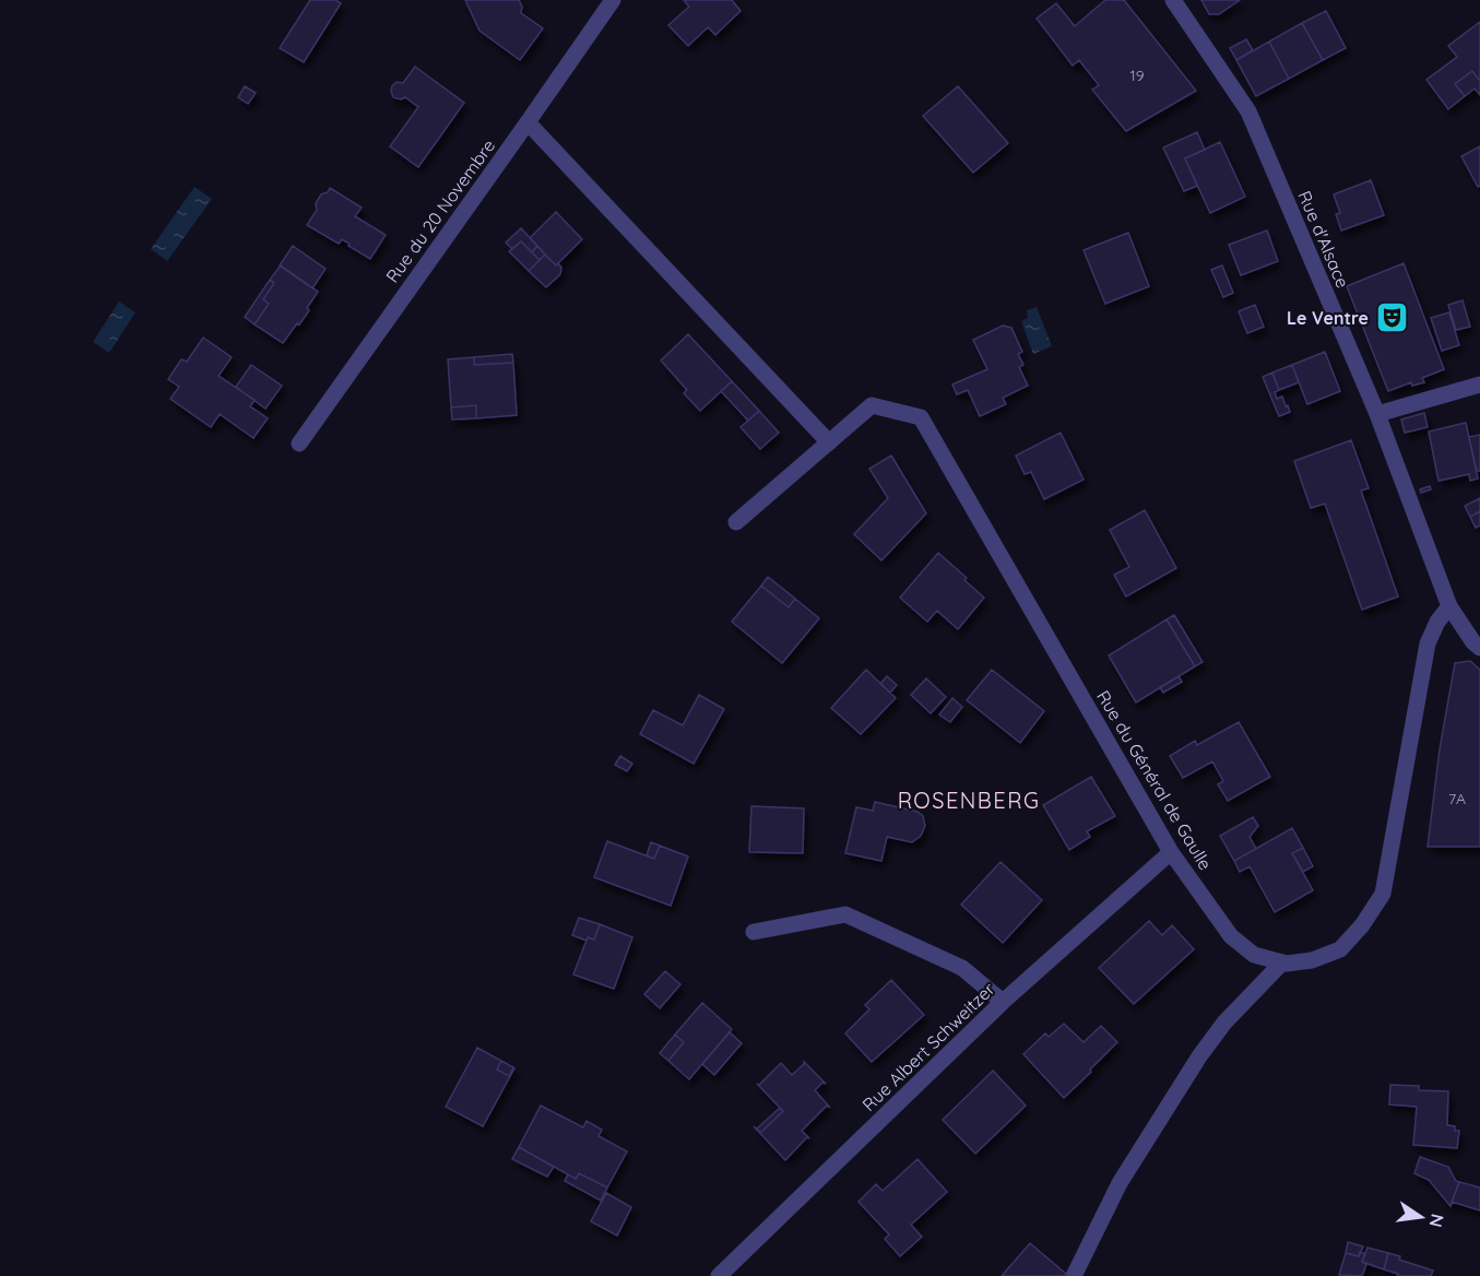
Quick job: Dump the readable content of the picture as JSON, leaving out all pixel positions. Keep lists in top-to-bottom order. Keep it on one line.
{"streets":{"street":["Rue du 20 Novembre","Rue d'Alsace","Rue du Général de Gaulle","Rue Albert Schweitzer"]},"crossings":[["Rue d'Alsace","Rue du Général de Gaulle"],["Rue du Général de Gaulle","Rue Albert Schweitzer"]],"districts":["ROSENBERG"],"places":{"theatre":["Le Ventre"]},"house_numbers":["19","7A"],"north":"right"}
